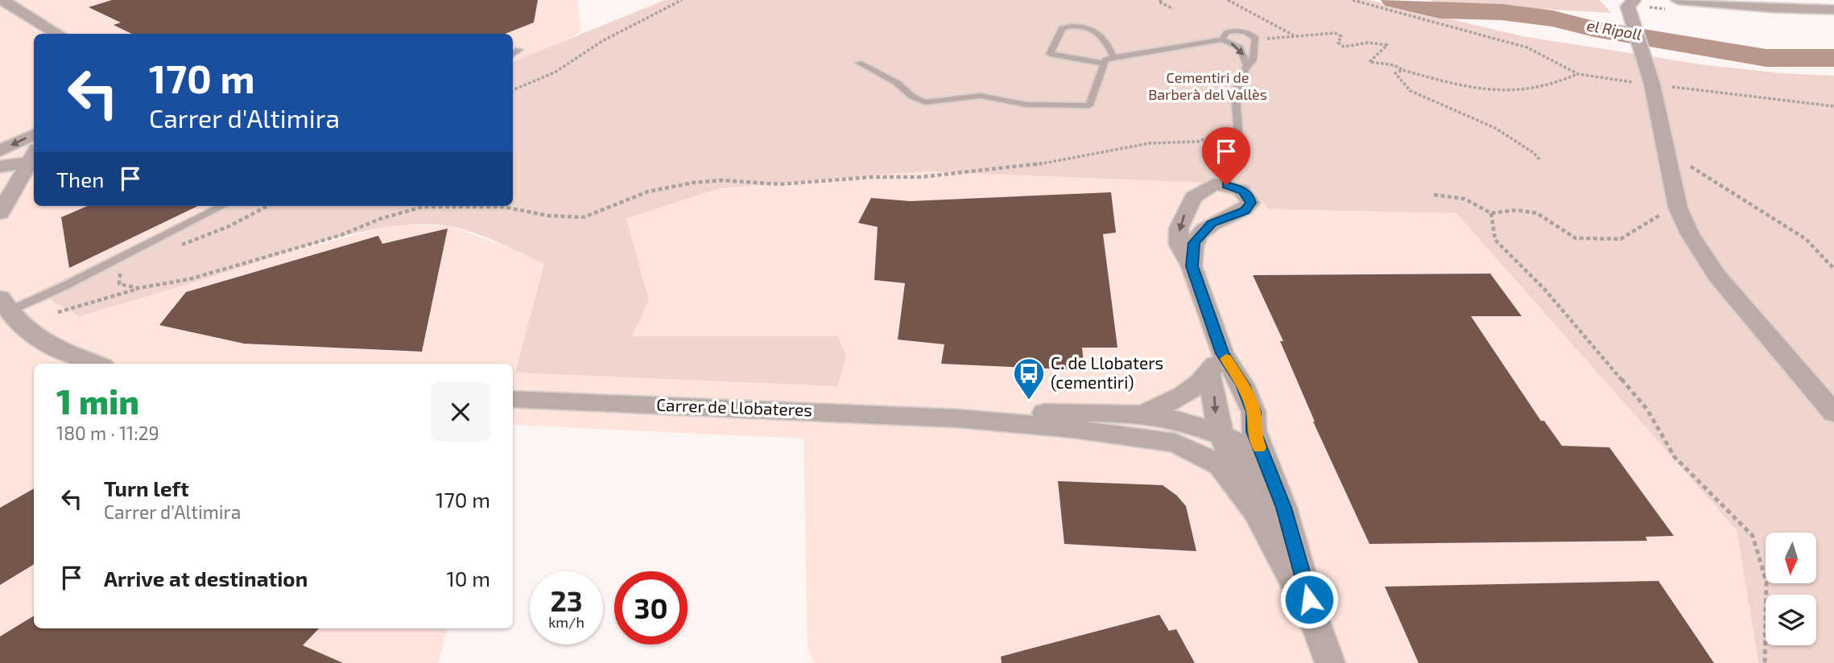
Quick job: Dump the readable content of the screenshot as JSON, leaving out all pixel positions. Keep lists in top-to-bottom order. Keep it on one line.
{"streets":{"street":["Carrer de Llobateres"]},"water":["el Ripoll"],"parks":["Cementiri de Barberà del Vallès"],"places":{"bus stop":["C. de Llobaters (cementiri)"]},"north":"bottom","page":{"turn":["170 m","Carrer d'Altimira"],"then":"Then","heading":["1 min","180 m · 11:29"],"list":[{"name":"Turn left","note":"Carrer d'Altimira","value":"170 m"},{"name":"Arrive at destination","value":"10 m"}],"speed":"23 km/h","limit":"30"}}
